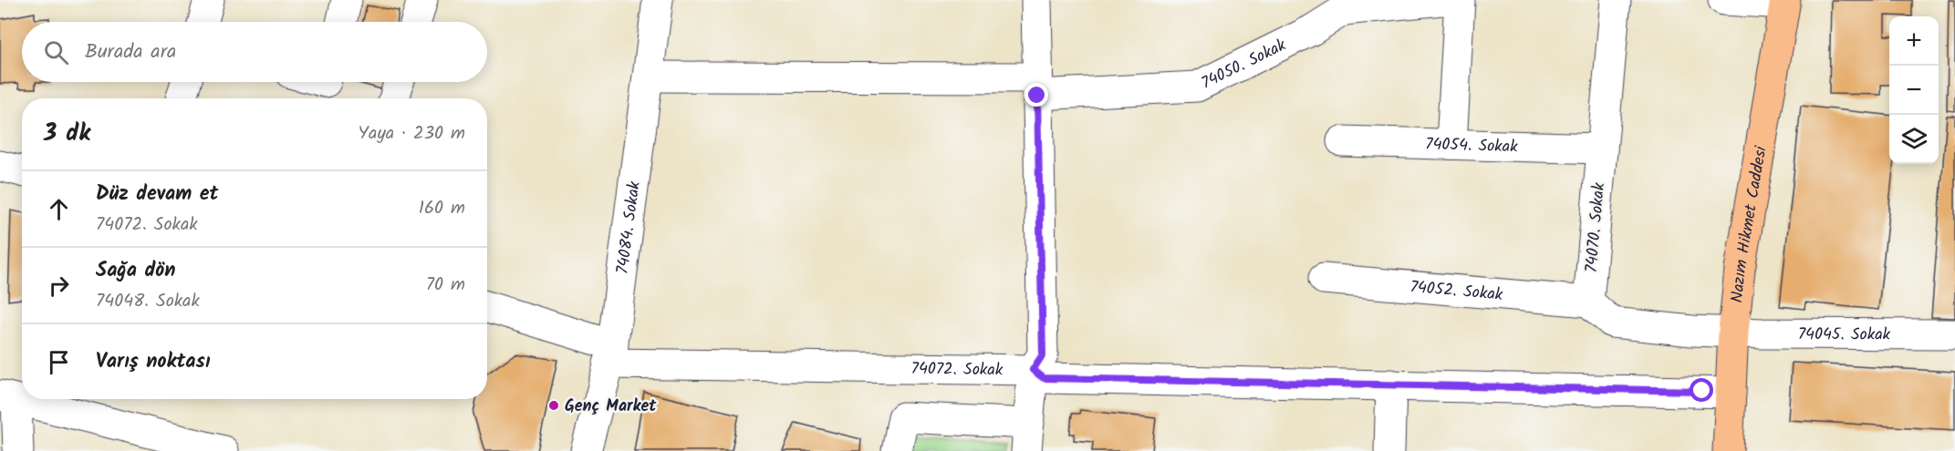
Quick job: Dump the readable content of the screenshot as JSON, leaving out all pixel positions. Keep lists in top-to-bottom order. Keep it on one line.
{"streets":{"main road":["Nazım Hikmet Caddesi"],"street":["74050. Sokak","74054. Sokak","74084. Sokak","74070. Sokak","74052. Sokak","74045. Sokak","74072. Sokak"]},"crossings":[["74050. Sokak","74084. Sokak"],["74054. Sokak","74070. Sokak"],["Nazım Hikmet Caddesi","74045. Sokak"],["Nazım Hikmet Caddesi","74072. Sokak"],["74084. Sokak","74072. Sokak"],["74070. Sokak","74052. Sokak"]],"places":["Genç Market"],"page":{"map_buttons":["+","−"],"search":"Burada ara","heading":["3 dk","Yaya · 230 m"],"list":[["Düz devam et","74072. Sokak","160 m"],["Sağa dön","74048. Sokak","70 m"],"Varış noktası"]}}
